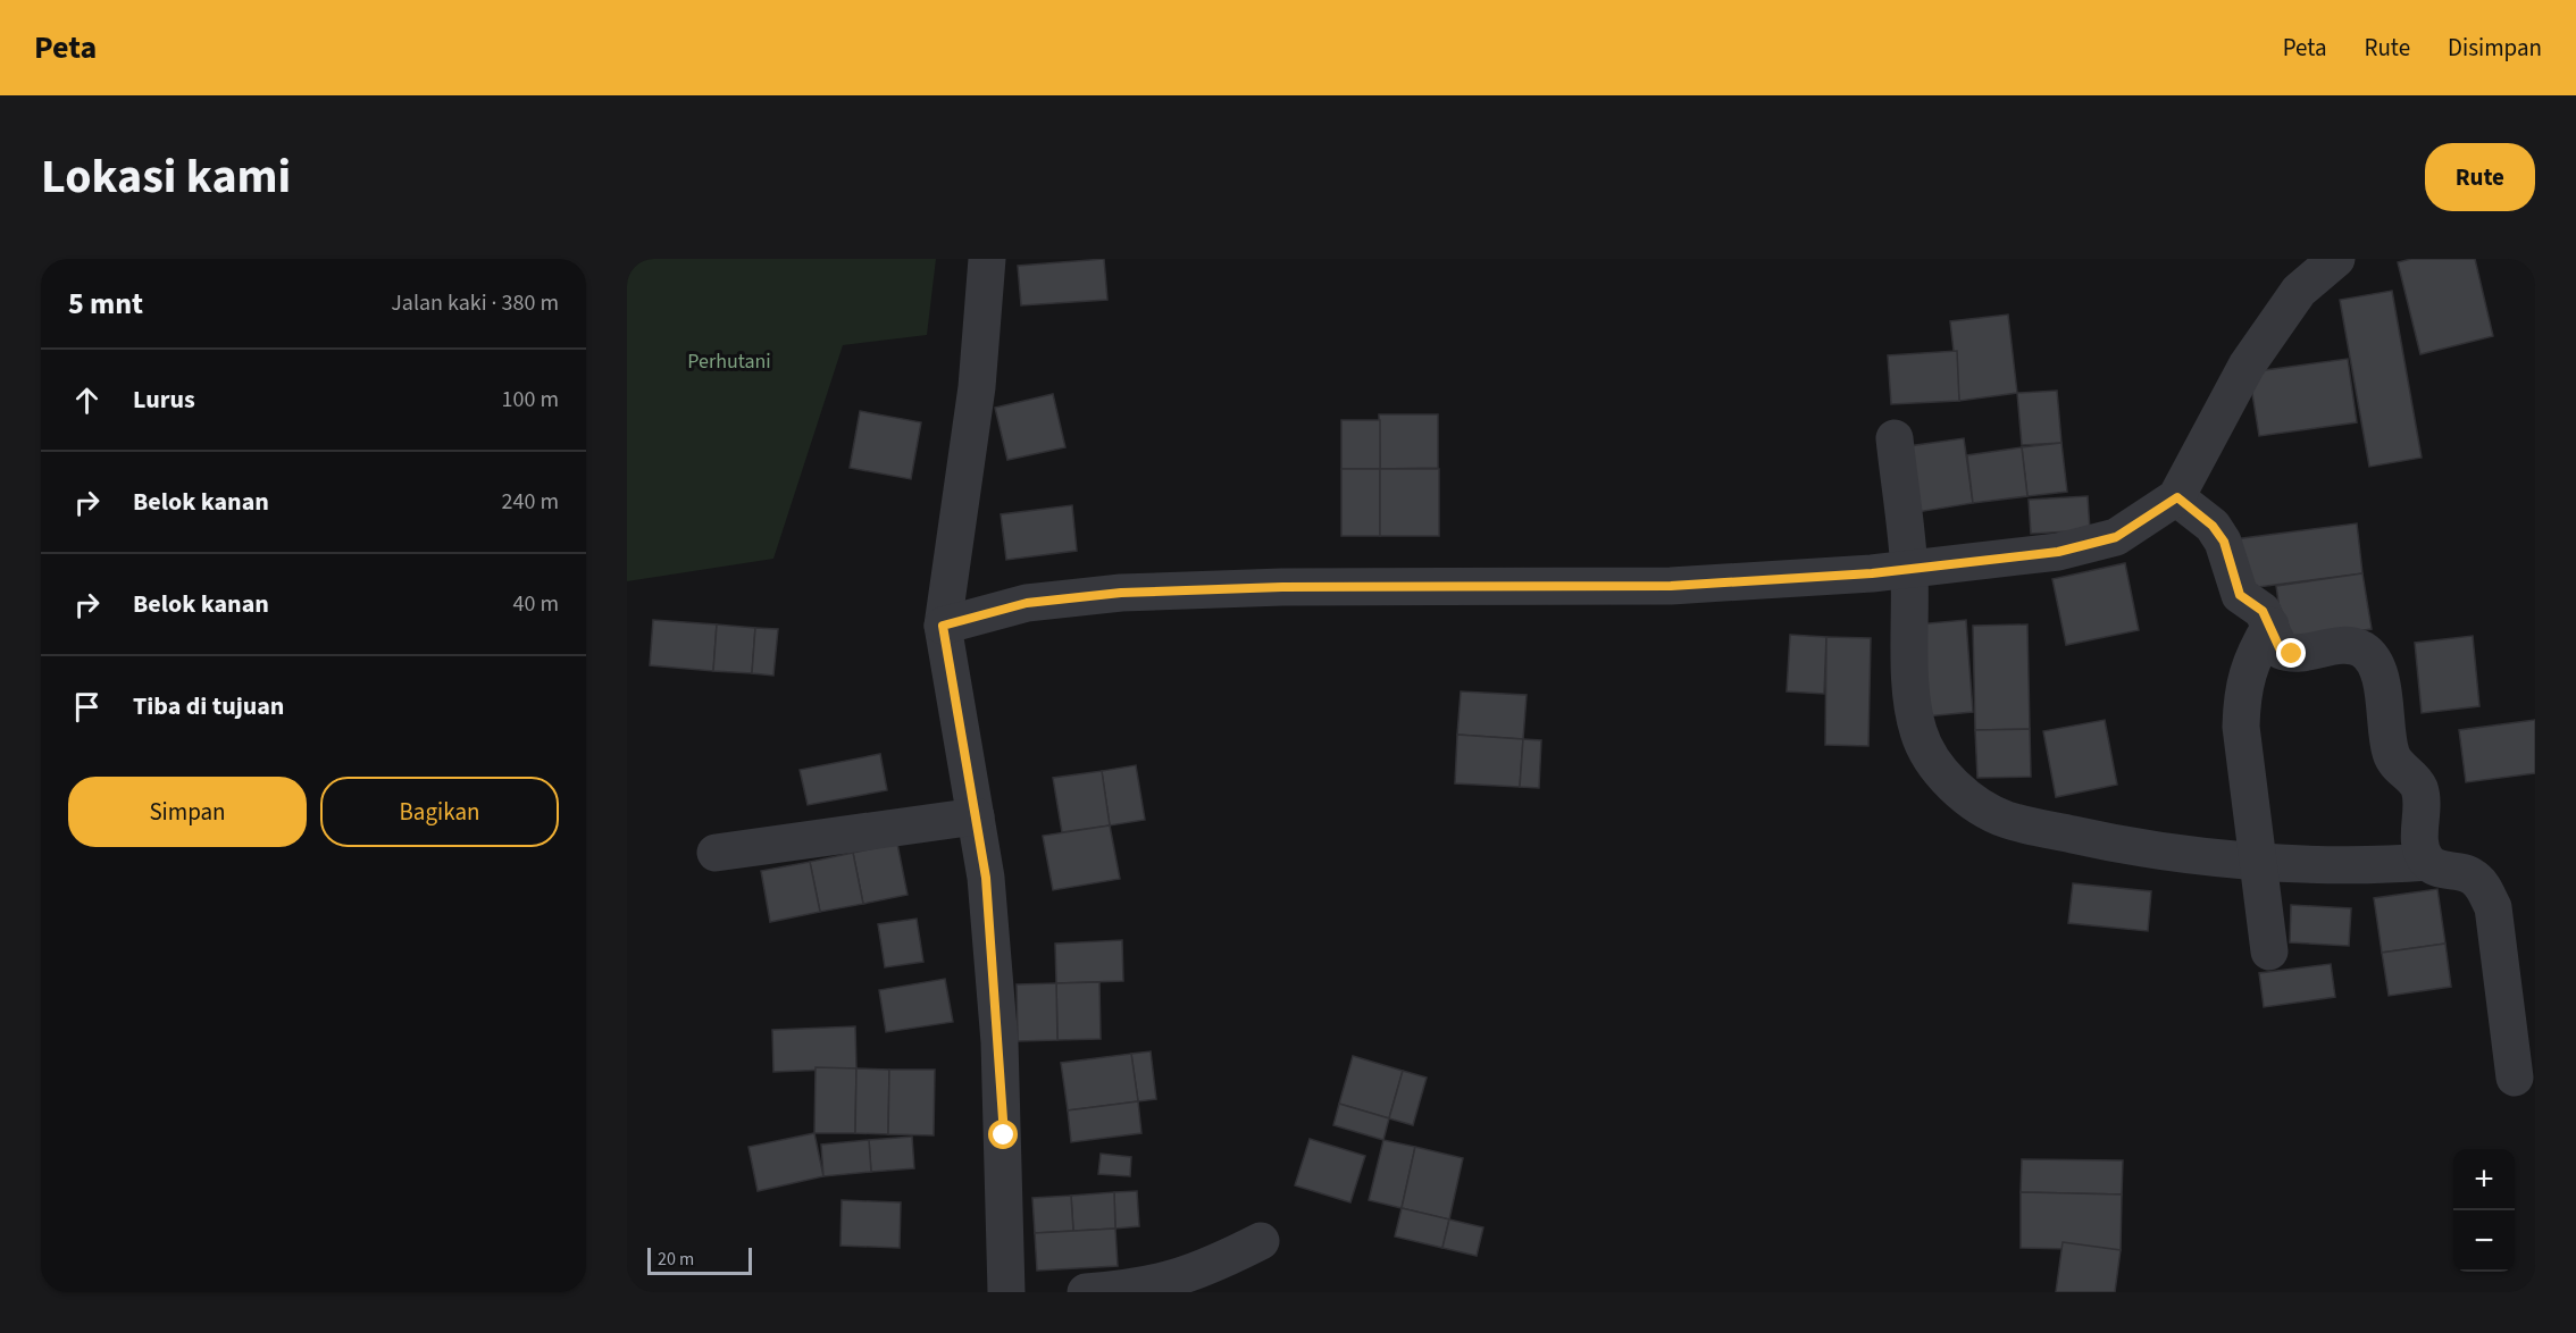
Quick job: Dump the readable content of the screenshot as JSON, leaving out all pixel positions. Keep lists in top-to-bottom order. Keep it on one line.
{"parks":["Perhutani"],"scale_bar":"20 m","page":{"header":"Peta","nav":["Peta","Rute","Disimpan"],"title":"Lokasi kami","buttons":["Rute",["Simpan","Bagikan"]],"heading":["5 mnt","Jalan kaki · 380 m"],"list":[["Lurus","100 m"],["Belok kanan","240 m"],["Belok kanan","40 m"],"Tiba di tujuan"],"map_buttons":["+","−"],"scale":"20 m"}}
